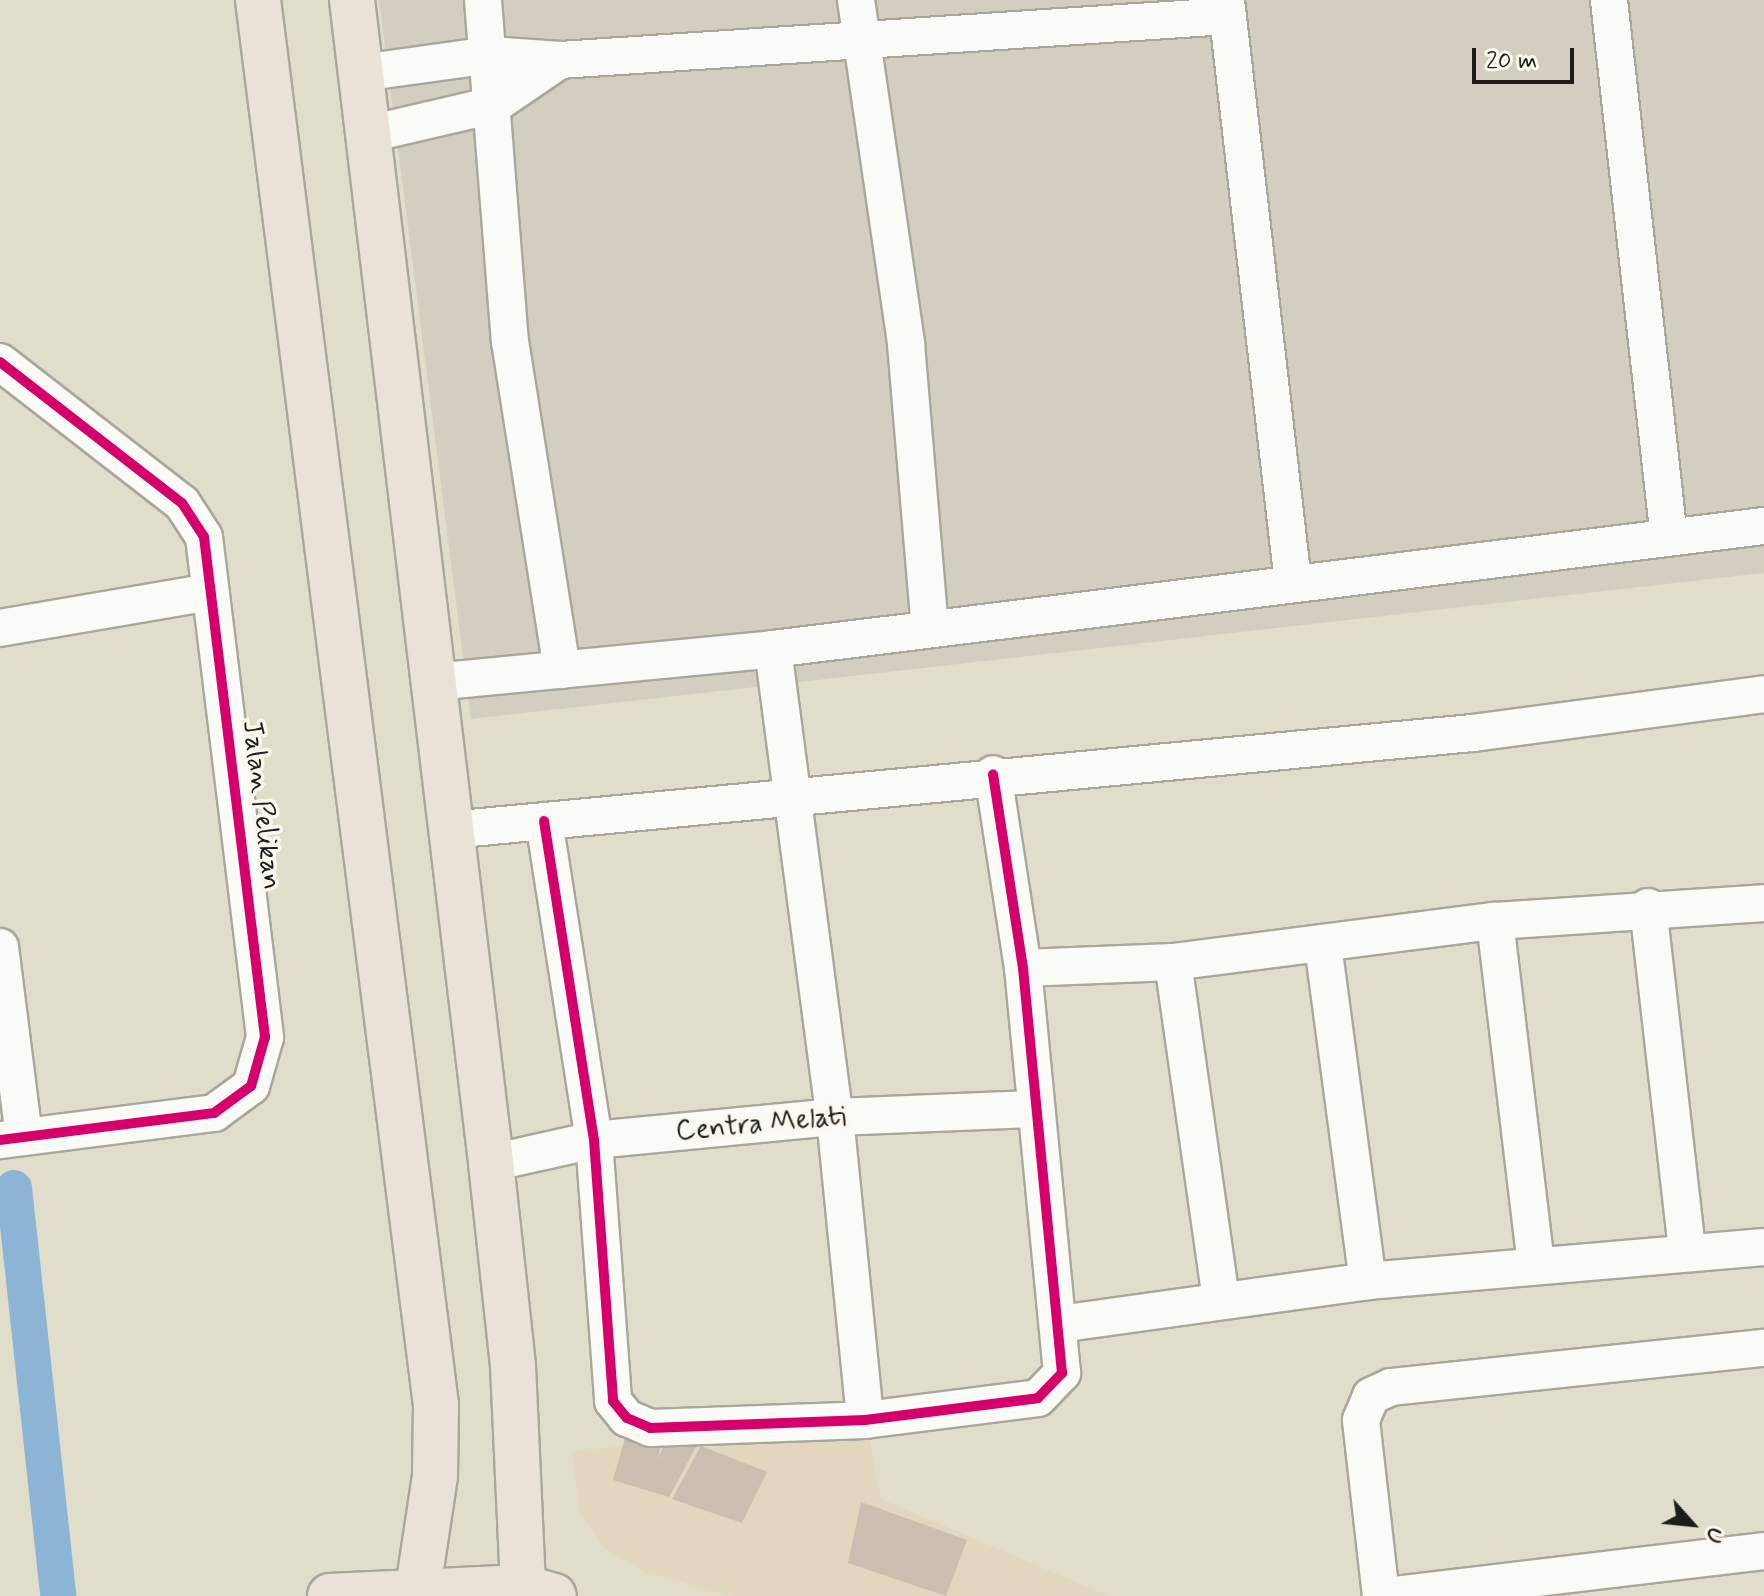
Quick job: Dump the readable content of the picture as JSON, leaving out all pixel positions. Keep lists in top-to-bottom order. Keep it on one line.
{"streets":{"street":["Jalan Pelikan","Centra Melati"]},"scale_bar":"20 m","north":"bottom right"}
